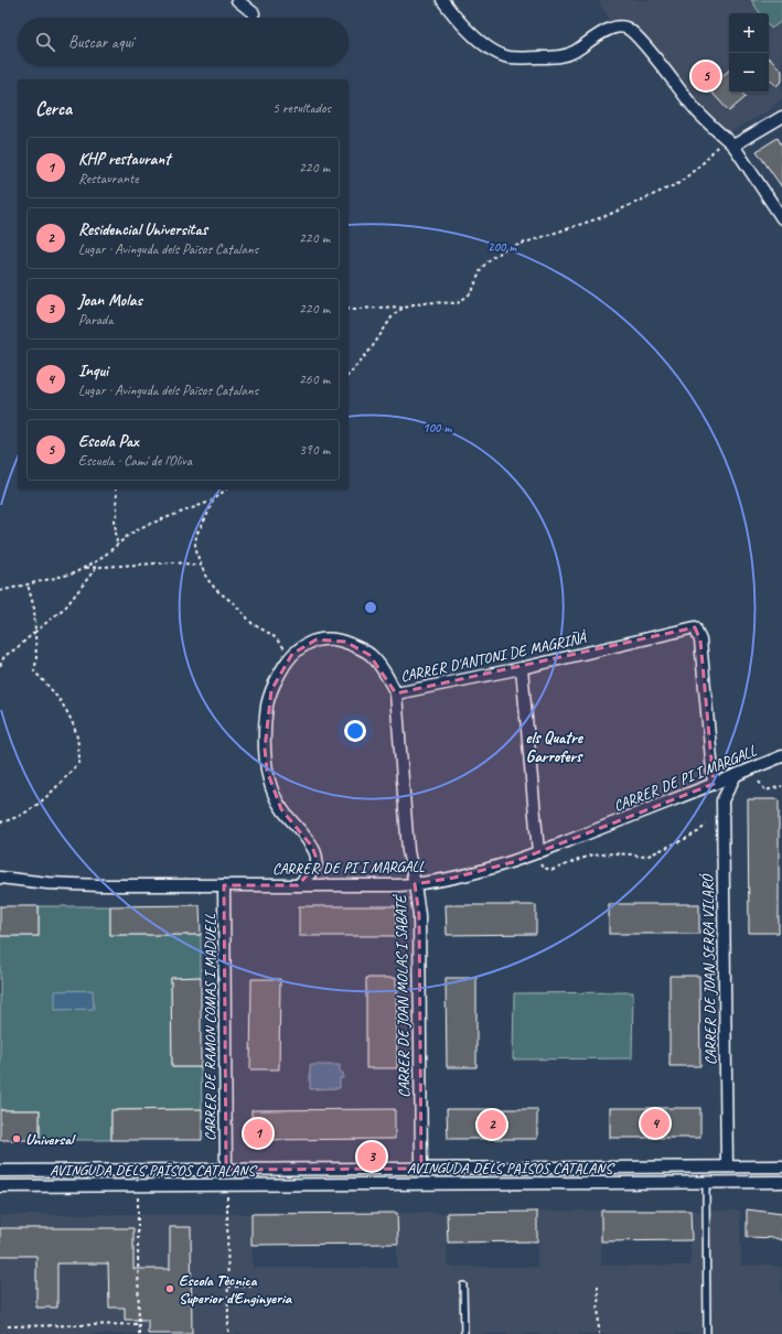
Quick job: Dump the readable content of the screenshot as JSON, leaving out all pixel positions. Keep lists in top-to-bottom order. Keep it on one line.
{"streets":{"street":["CARRER D'ANTONI DE MAGRIÑÀ","CARRER DE PI I MARGALL","CARRER DE JOAN SERRA VILARÓ","CARRER DE JOAN MOLAS I SABATÉ","CARRER DE RAMON COMAS I MADUELL","AVINGUDA DELS PAÏSOS CATALANS"]},"crossings":[["CARRER D'ANTONI DE MAGRIÑÀ","CARRER DE PI I MARGALL"],["CARRER D'ANTONI DE MAGRIÑÀ","CARRER DE JOAN MOLAS I SABATÉ"],["CARRER DE PI I MARGALL","CARRER DE JOAN SERRA VILARÓ"],["CARRER DE PI I MARGALL","CARRER DE JOAN MOLAS I SABATÉ"],["CARRER DE PI I MARGALL","CARRER DE RAMON COMAS I MADUELL"],["CARRER DE JOAN SERRA VILARÓ","AVINGUDA DELS PAÏSOS CATALANS"],["CARRER DE JOAN MOLAS I SABATÉ","AVINGUDA DELS PAÏSOS CATALANS"],["CARRER DE RAMON COMAS I MADUELL","AVINGUDA DELS PAÏSOS CATALANS"]],"districts":["els Quatre Garrofers"],"places":["Universal","Escola Tècnica Superior d'Enginyeria"],"page":{"map_buttons":["+","−"],"search":"Buscar aquí","pins":["5","4","2","1","3"],"heading":["Cerca","5 resultados"],"list":[{"mark":"1","name":"KHP restaurant","note":"Restaurante","value":"220 m"},{"mark":"2","name":"Residencial Universitas","note":"Lugar · Avinguda dels Països Catalans","value":"220 m"},{"mark":"3","name":"Joan Molas","note":"Parada","value":"220 m"},{"mark":"4","name":"Inqui","note":"Lugar · Avinguda dels Països Catalans","value":"260 m"},{"mark":"5","name":"Escola Pax","note":"Escuela · Camí de l'Oliva","value":"390 m"}]},"rings":["200 m","100 m"]}
